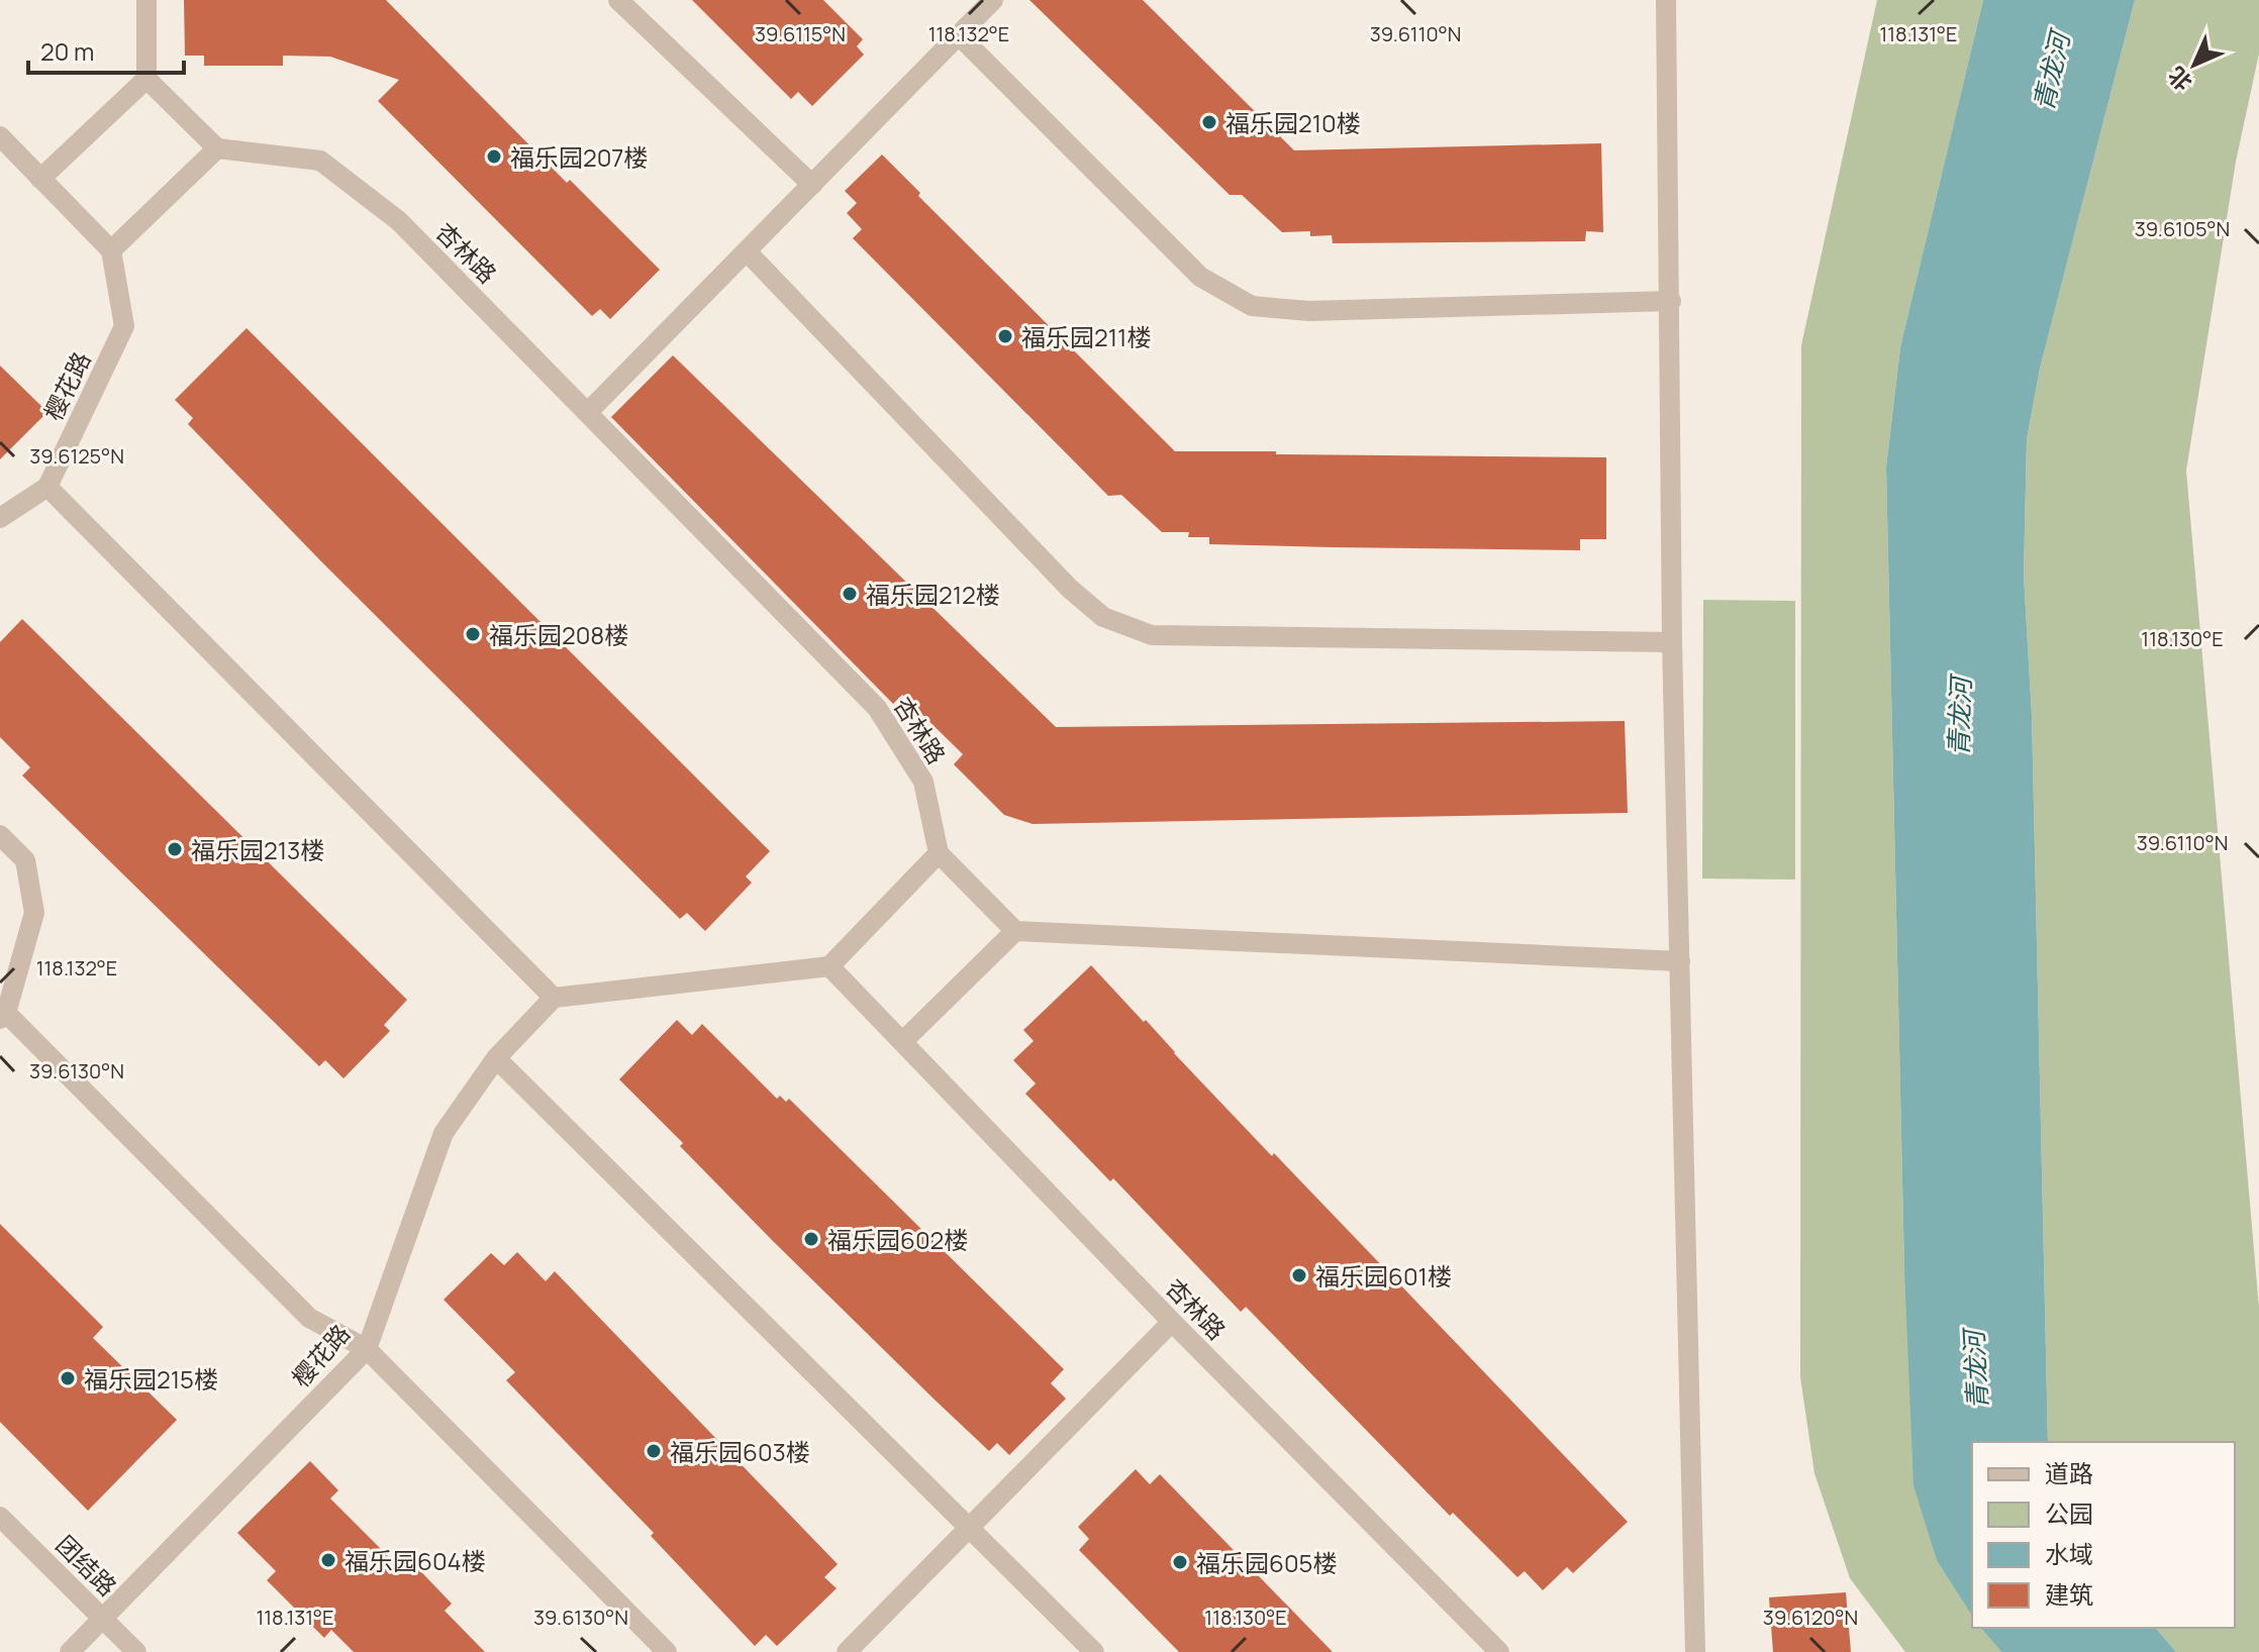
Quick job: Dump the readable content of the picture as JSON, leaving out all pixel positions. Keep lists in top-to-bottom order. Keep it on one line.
{"streets":{"street":["杏林路","樱花路","团结路"]},"crossings":[["樱花路","团结路"]],"water":["青龙河"],"places":["福乐园210楼","福乐园207楼","福乐园211楼","福乐园212楼","福乐园208楼","福乐园213楼","福乐园602楼","福乐园601楼","福乐园215楼","福乐园603楼","福乐园604楼","福乐园605楼"],"legend":["道路","公园","水域","建筑"],"scale_bar":"20 m","north":"bottom left","coordinates":["39.6115°N","118.132°E","39.6110°N","118.131°E","39.6105°N","39.6125°N","118.130°E","39.6130°N","39.6120°N"]}
